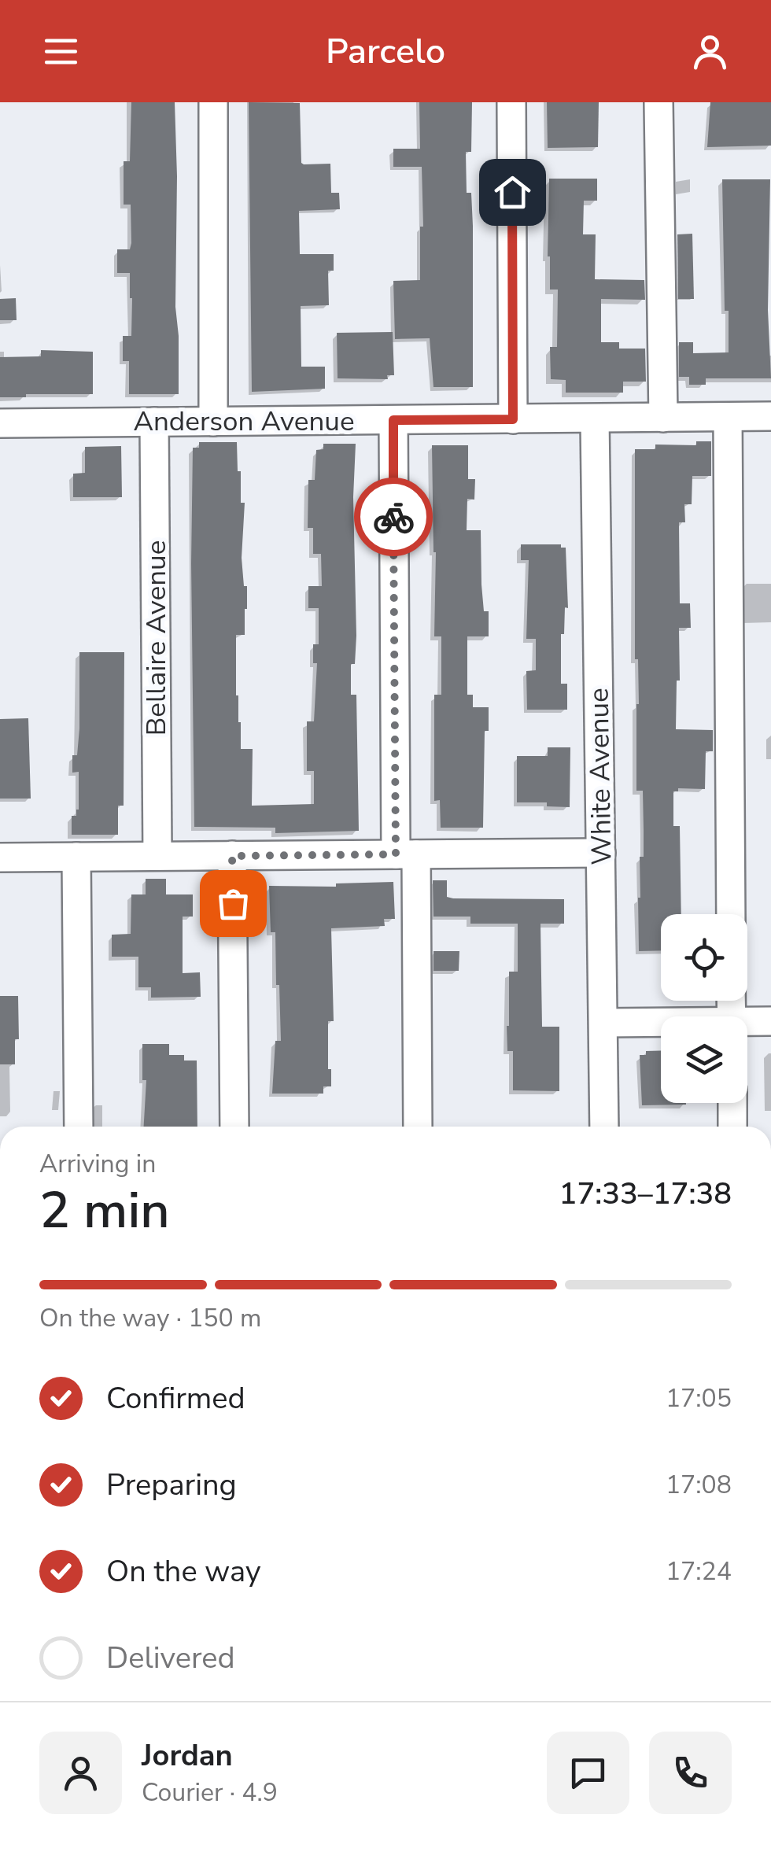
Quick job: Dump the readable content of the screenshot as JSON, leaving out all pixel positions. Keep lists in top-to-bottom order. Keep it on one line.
{"streets":{"street":["Anderson Avenue","Bellaire Avenue","White Avenue"]},"crossings":[["Anderson Avenue","Bellaire Avenue"],["Anderson Avenue","White Avenue"]],"page":{"header":"Parcelo","heading":["2 min","Arriving in","17:33–17:38"],"panel":["Jordan","Courier · 4.9"],"bar":"On the way · 150 m","list":[["Confirmed","17:05"],["Preparing","17:08"],["On the way","17:24"],"Delivered"]}}
